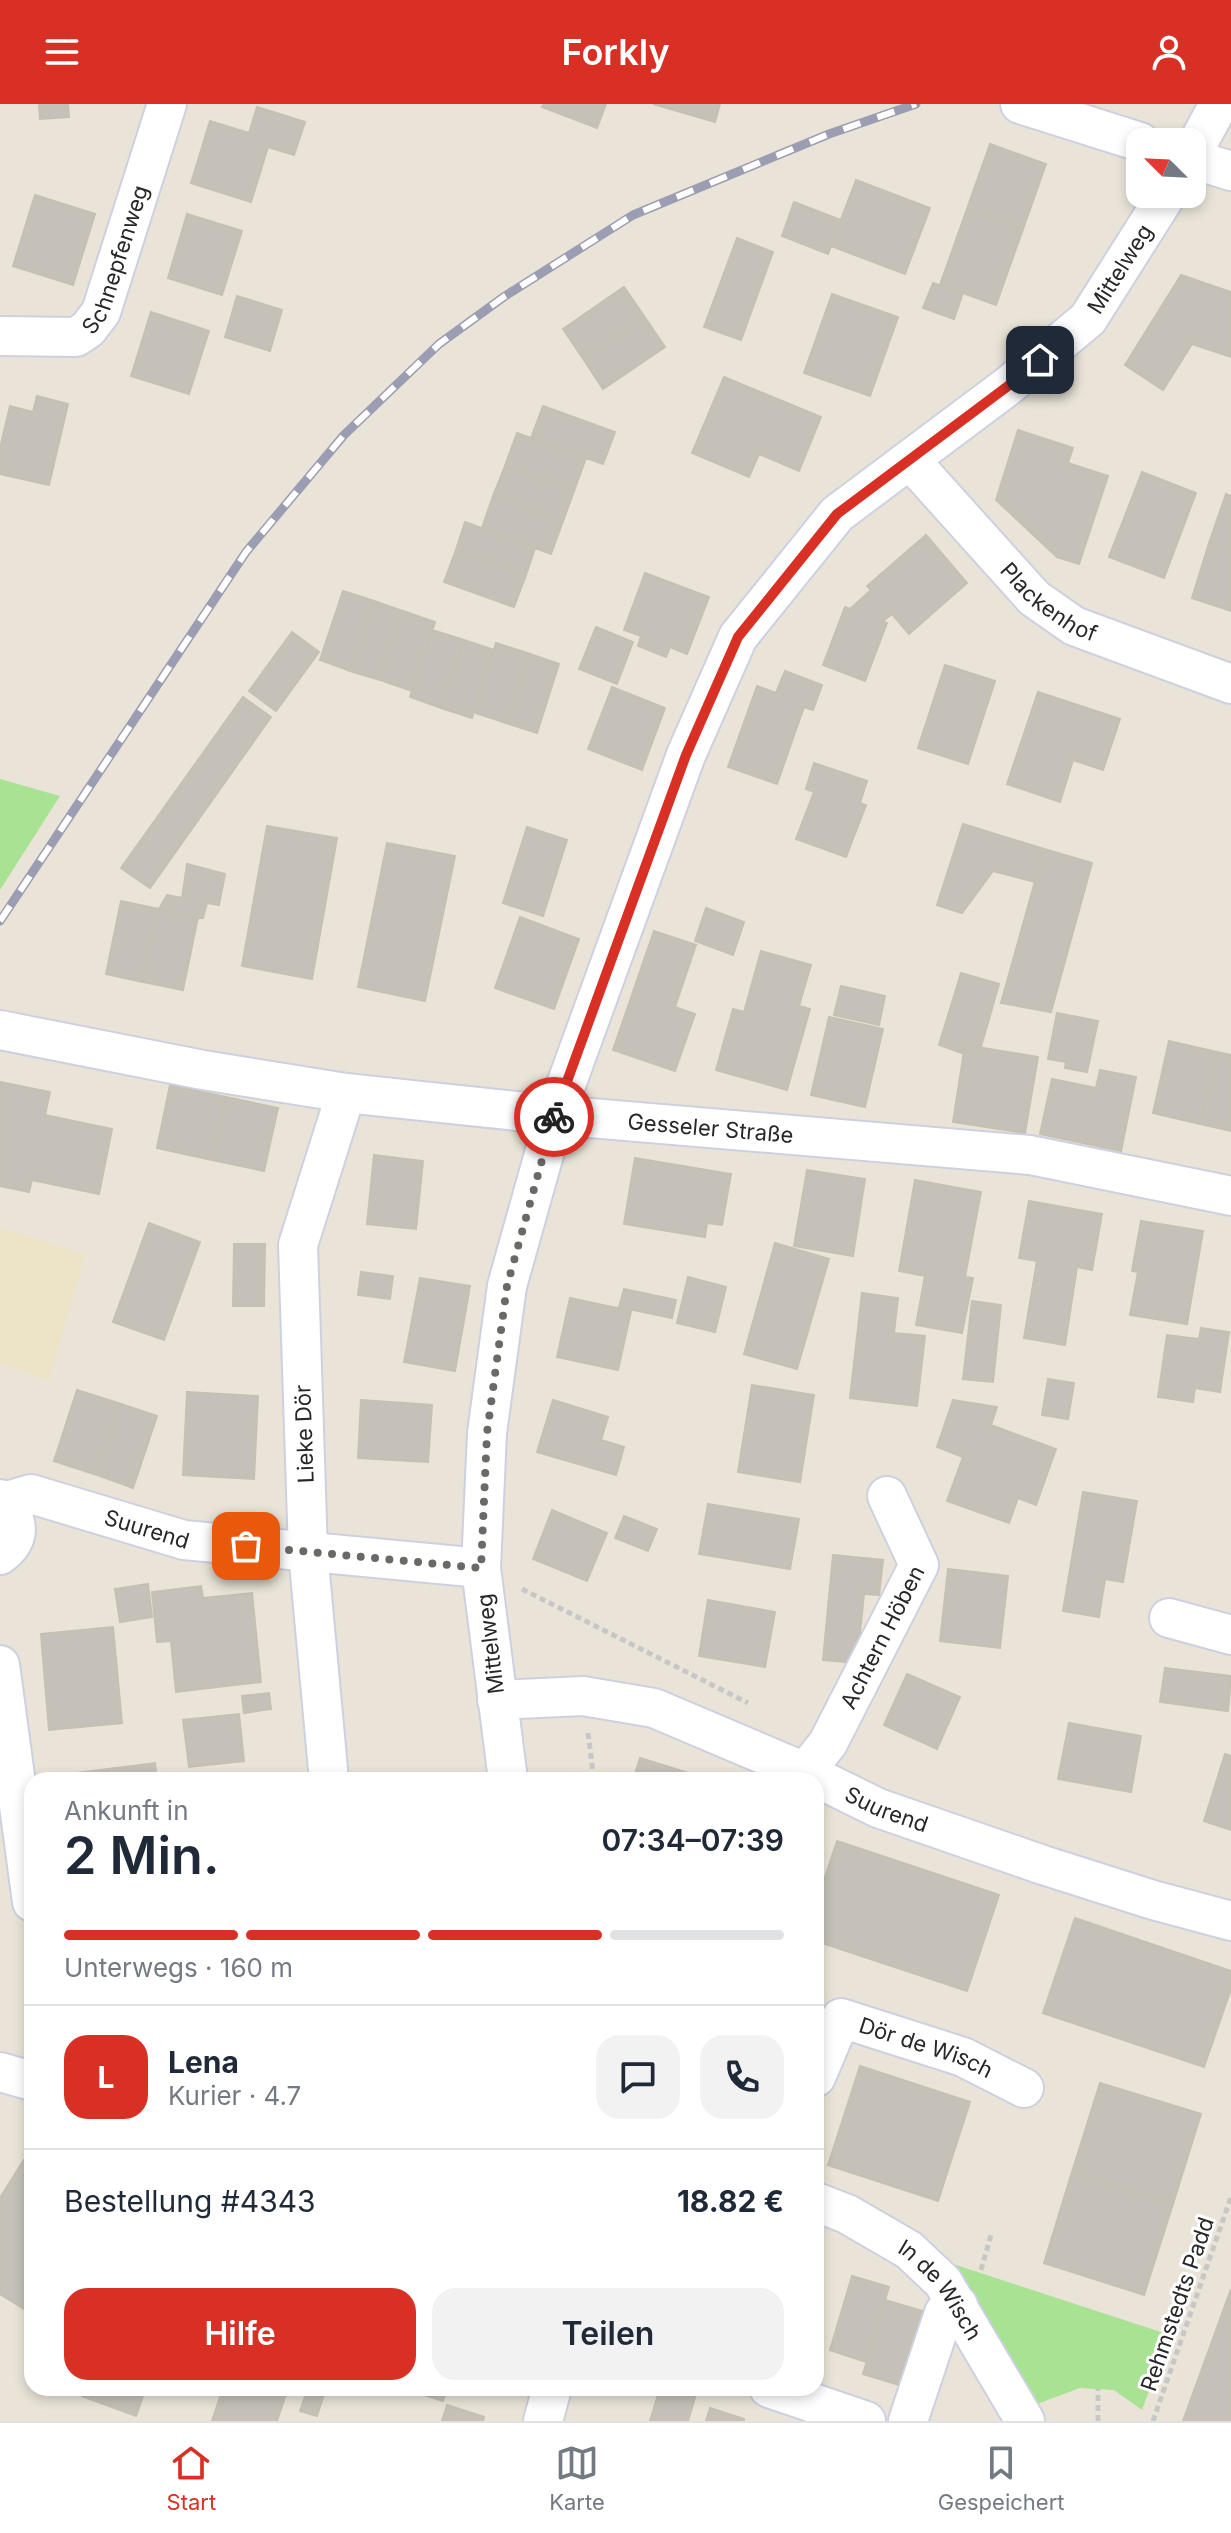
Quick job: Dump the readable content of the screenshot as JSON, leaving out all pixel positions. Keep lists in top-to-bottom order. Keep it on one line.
{"streets":{"street":["Schnepfenweg","Mittelweg","Plackenhof","Gesseler Straße","Lieke Dör","Suurend","Achtern Höben","Dör de Wisch","In de Wisch"],"path":["Rehmstedts Padd"]},"crossings":[["Mittelweg","Plackenhof"],["Mittelweg","Gesseler Straße"],["Mittelweg","Suurend"],["Gesseler Straße","Lieke Dör"],["Lieke Dör","Suurend"],["Suurend","Achtern Höben"]],"north":"top left","page":{"header":"Forkly","heading":["2 Min.","Ankunft in","07:34–07:39"],"panel":["Lena","Kurier · 4.7","Bestellung #4343","18.82 €"],"bar":"Unterwegs · 160 m","round":"L","buttons":["Hilfe","Teilen"],"tabs":["Start","Karte","Gespeichert"]}}
